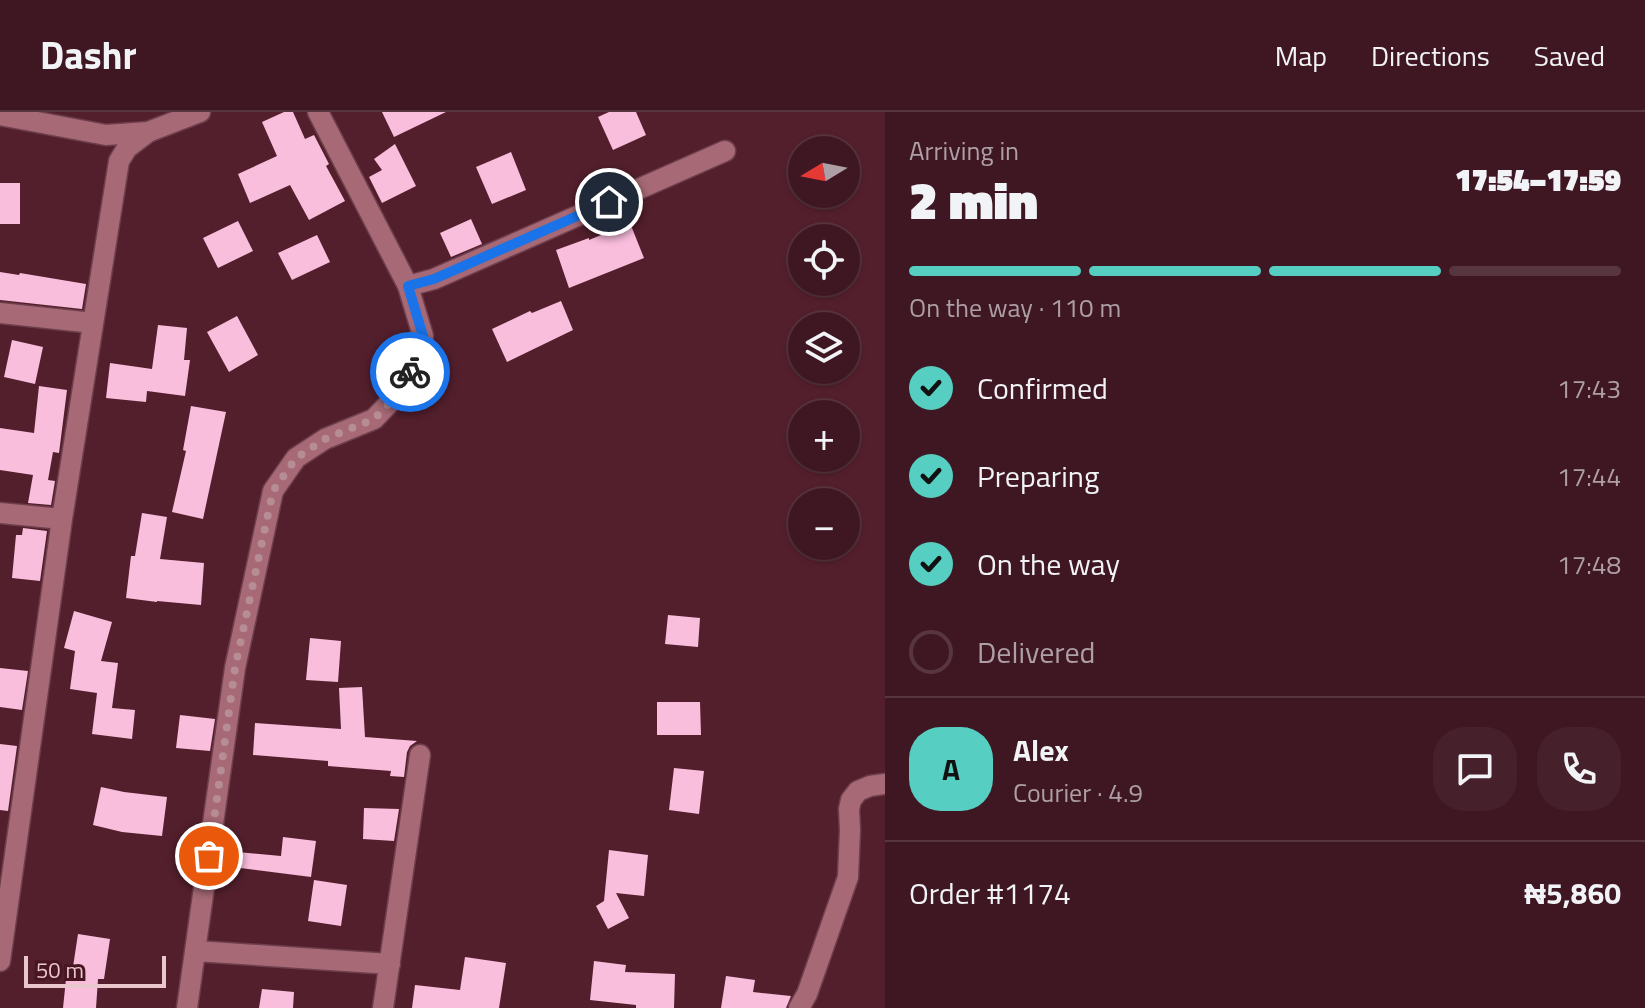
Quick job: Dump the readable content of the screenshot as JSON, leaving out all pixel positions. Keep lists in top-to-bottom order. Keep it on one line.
{"scale_bar":"50 m","north":"left","page":{"header":"Dashr","nav":["Map","Directions","Saved"],"heading":["2 min","Arriving in","17:54–17:59"],"panel":["Alex","Courier · 4.9","Order #1174","₦5,860"],"map_buttons":["+","−"],"bar":"On the way · 110 m","list":[["Confirmed","17:43"],["Preparing","17:44"],["On the way","17:48"],"Delivered"],"round":"A","scale":"50 m"}}
